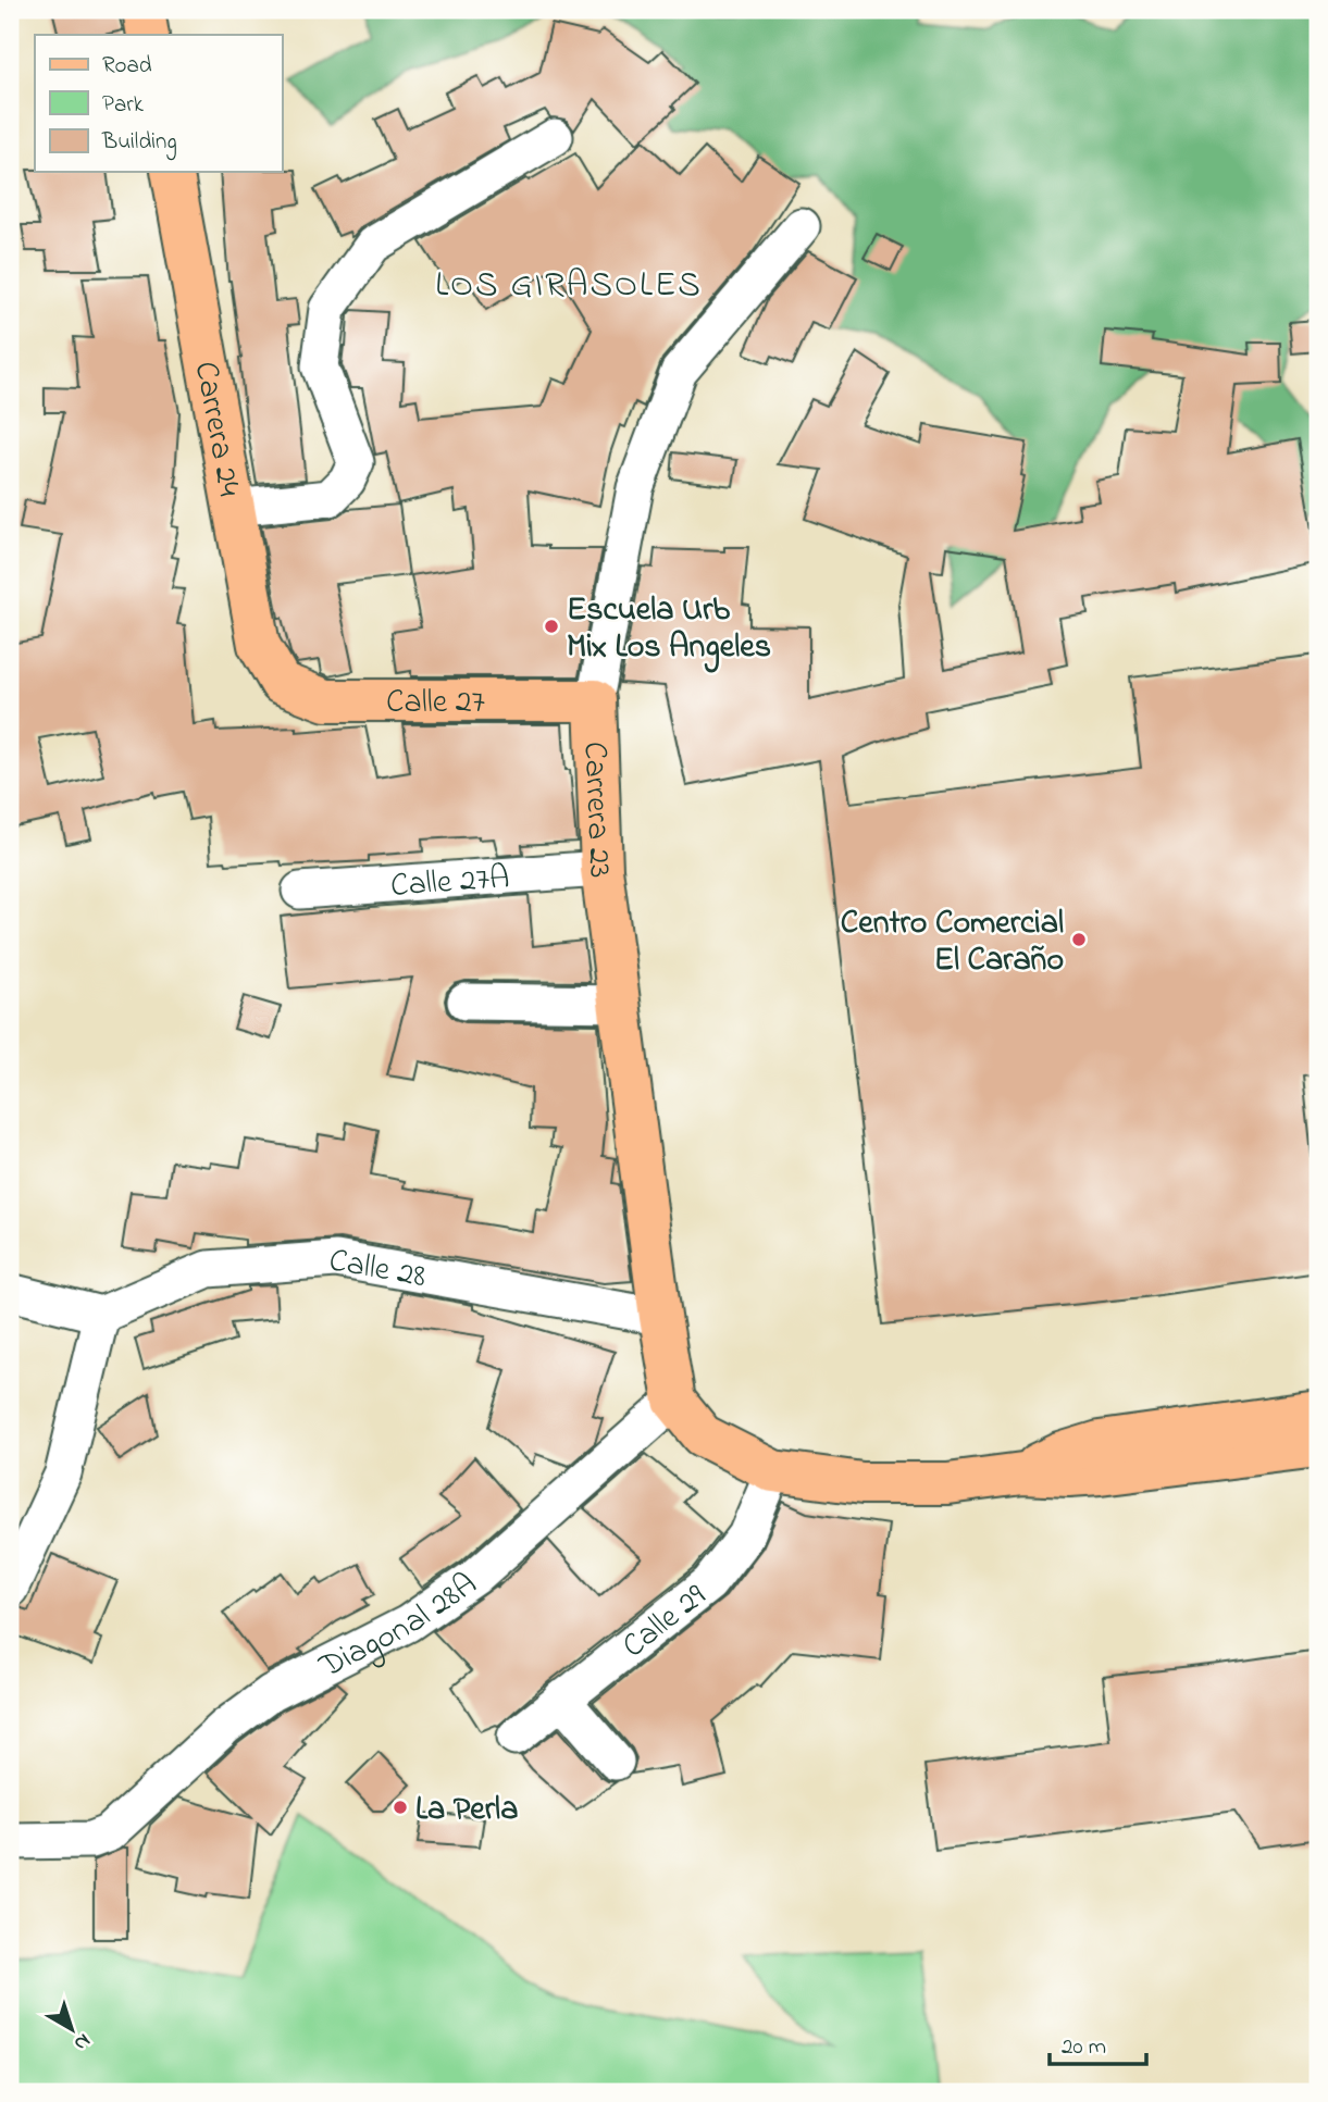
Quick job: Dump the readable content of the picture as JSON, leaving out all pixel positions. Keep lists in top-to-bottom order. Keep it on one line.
{"streets":{"main road":["Carrera 24","Calle 27","Carrera 23"],"street":["Calle 27A","Calle 28","Calle 29","Diagonal 28A"]},"crossings":[["Carrera 24","Calle 27"],["Calle 27","Carrera 23"],["Carrera 23","Calle 27A"],["Carrera 23","Calle 28"],["Carrera 23","Calle 29"],["Carrera 23","Diagonal 28A"]],"districts":["LOS GIRASOLES"],"places":["Escuela Urb Mix Los Angeles","Centro Comercial El Caraño","La Perla"],"legend":["Road","Park","Building"],"scale_bar":"20 m","north":"bottom right"}
